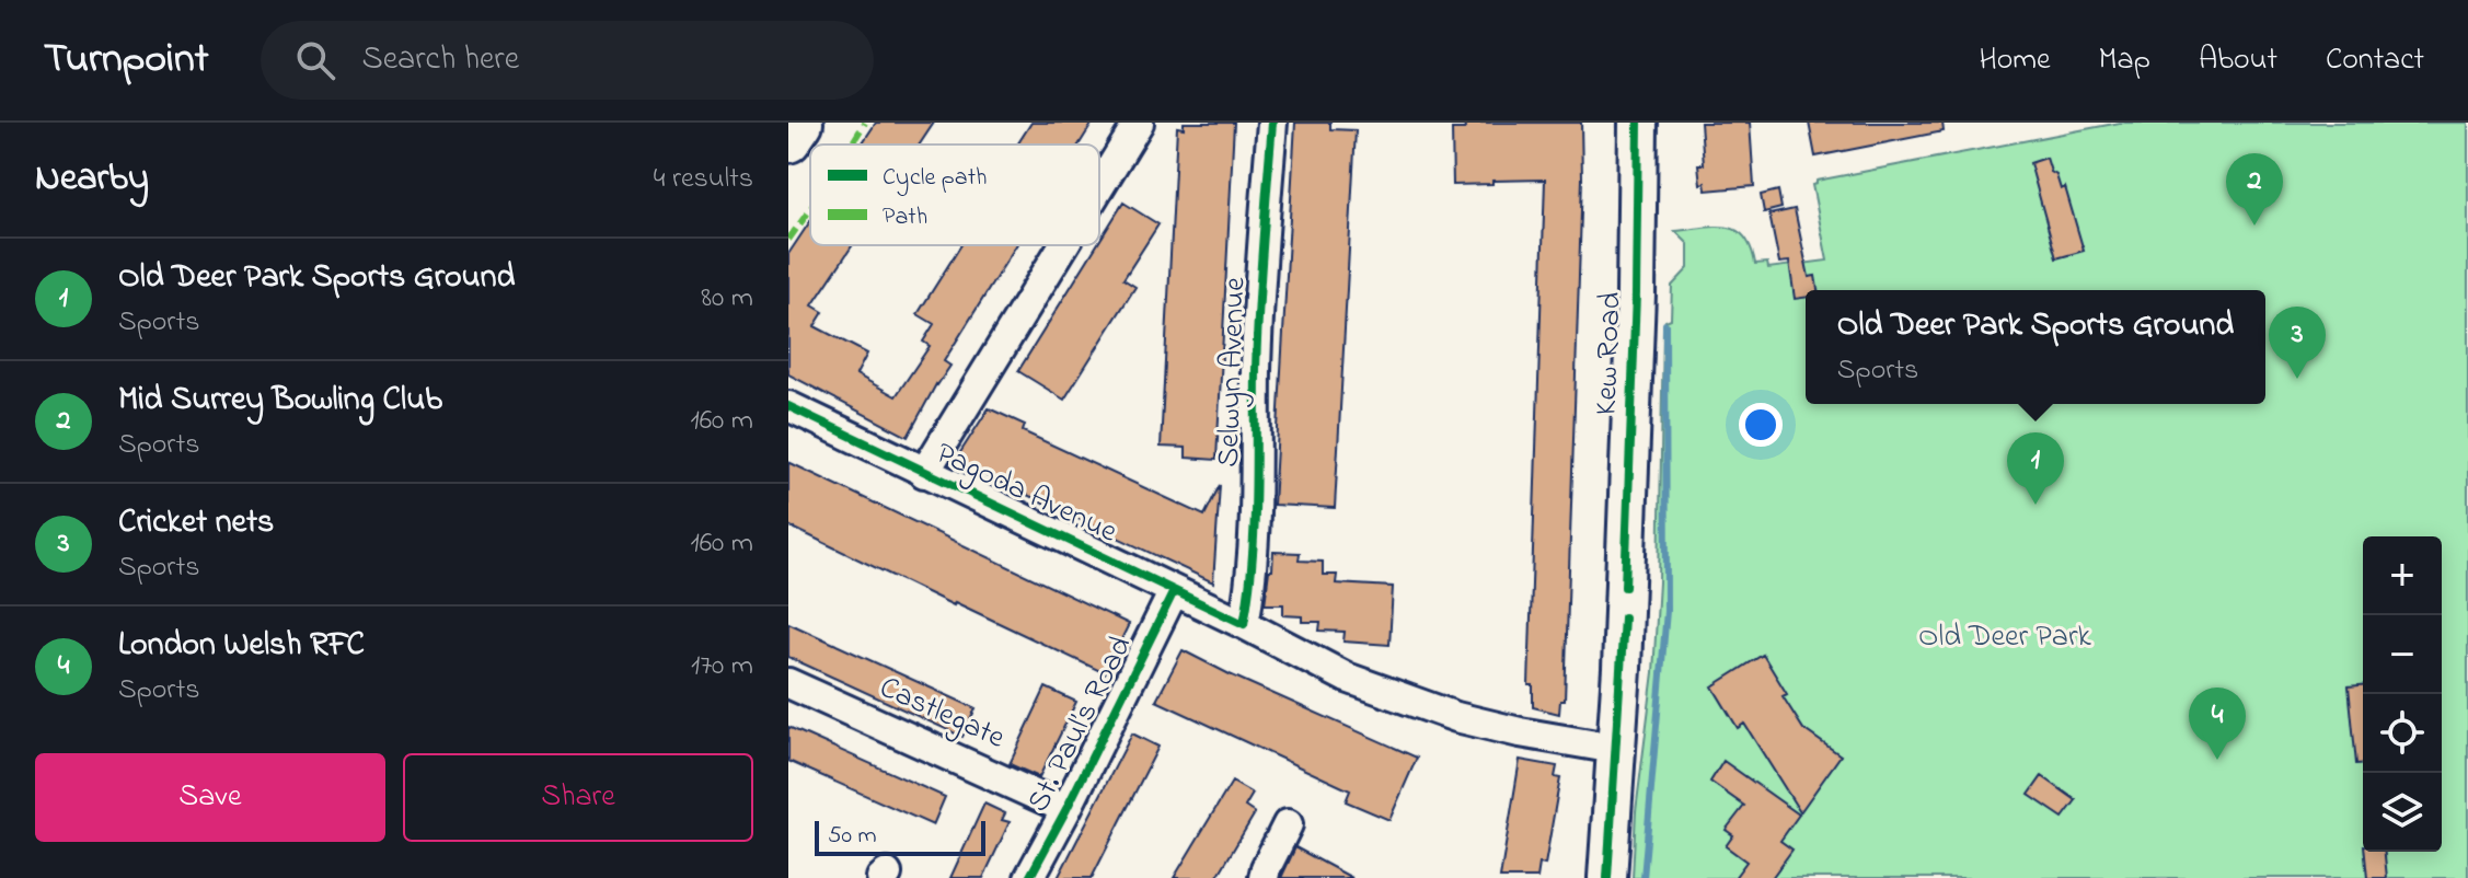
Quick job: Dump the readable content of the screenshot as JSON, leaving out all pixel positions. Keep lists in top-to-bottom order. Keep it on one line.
{"streets":{"main road":["Kew Road"],"street":["Selwyn Avenue","Pagoda Avenue","Castlegate","St. Paul’s Road"]},"crossings":[["Kew Road","Pagoda Avenue"],["Selwyn Avenue","Pagoda Avenue"],["Pagoda Avenue","St. Paul’s Road"],["Castlegate","St. Paul’s Road"]],"parks":["Old Deer Park"],"legend":["Cycle path","Path"],"scale_bar":"50 m","page":{"header":"Turnpoint","search":"Search here","nav":["Home","Map","About","Contact"],"heading":["Nearby","4 results"],"pins":["2","3","1","4"],"list":[{"mark":"1","name":"Old Deer Park Sports Ground","note":"Sports","value":"80 m"},{"mark":"2","name":"Mid Surrey Bowling Club","note":"Sports","value":"160 m"},{"mark":"3","name":"Cricket nets","note":"Sports","value":"160 m"},{"mark":"4","name":"London Welsh RFC","note":"Sports","value":"170 m"}],"popup":["Old Deer Park Sports Ground","Sports"],"map_buttons":["+","−"],"buttons":["Save","Share"],"scale":"50 m"}}
